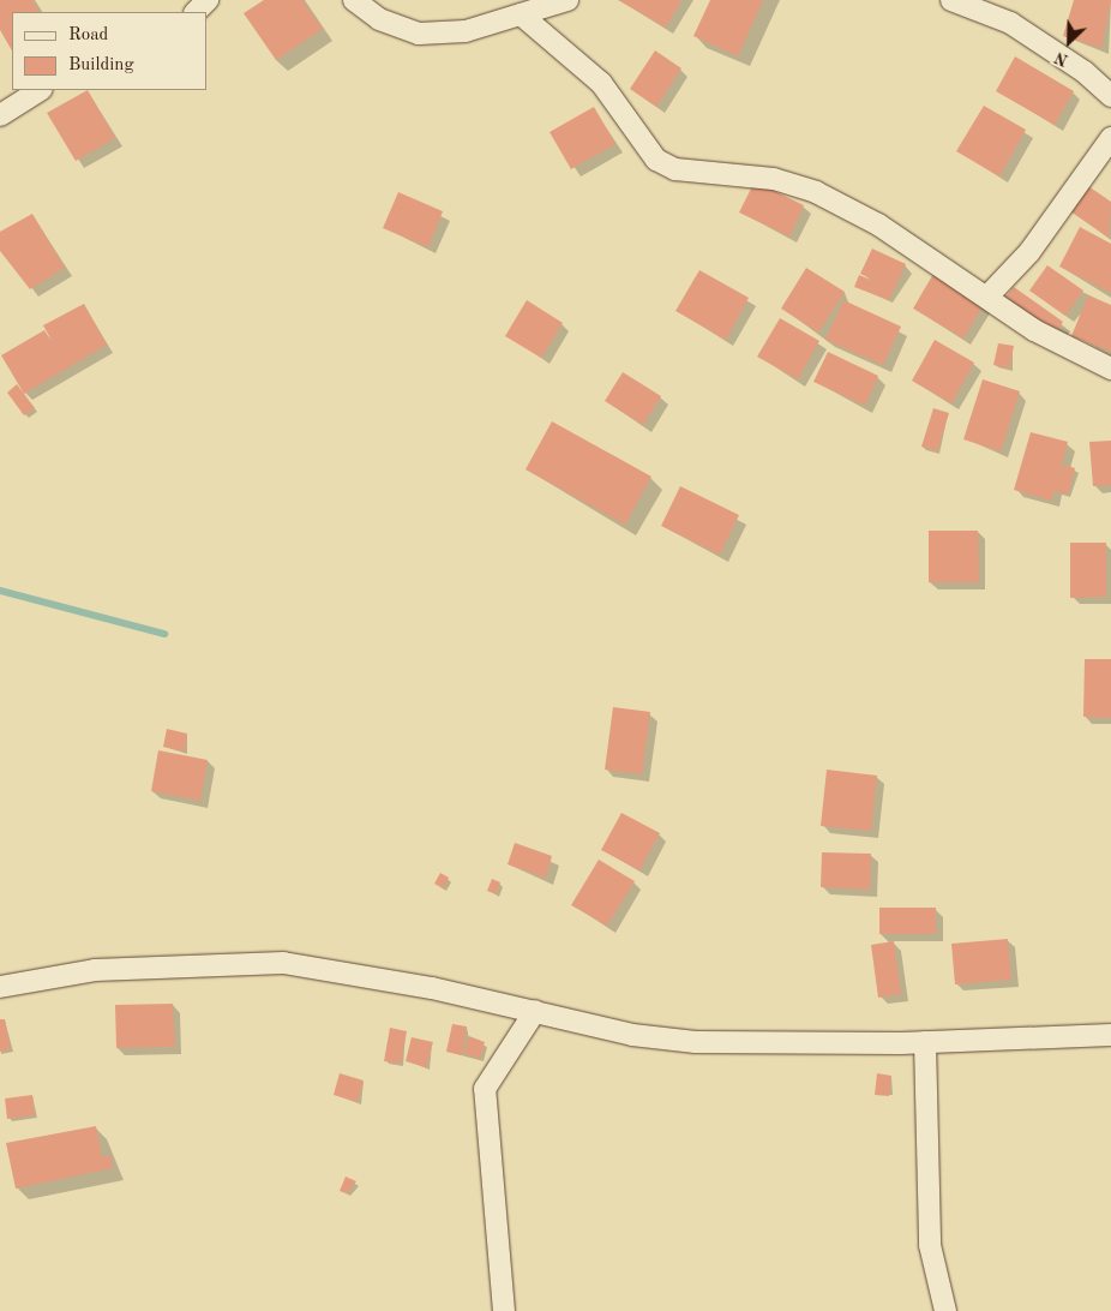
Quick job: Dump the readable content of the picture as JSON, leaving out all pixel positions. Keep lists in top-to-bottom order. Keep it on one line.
{"legend":["Road","Building"],"north":"bottom left"}
